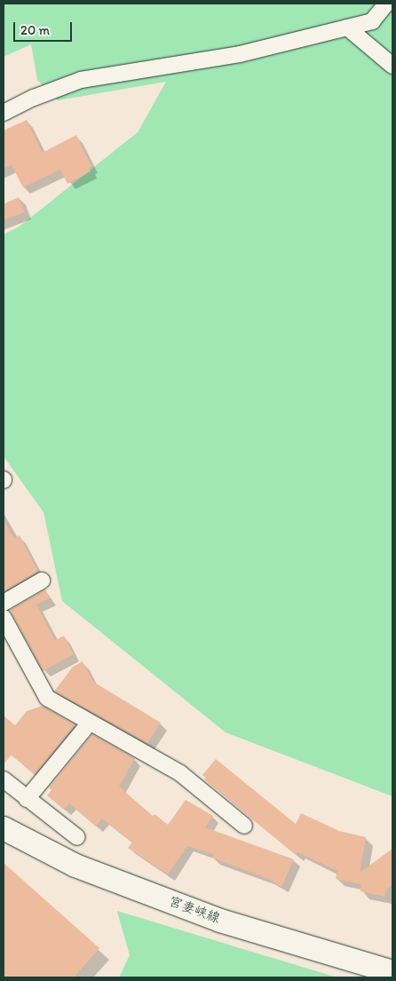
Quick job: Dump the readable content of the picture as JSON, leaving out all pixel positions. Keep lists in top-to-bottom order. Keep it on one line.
{"streets":{"main road":["宮妻峡線"]},"scale_bar":"20 m"}
